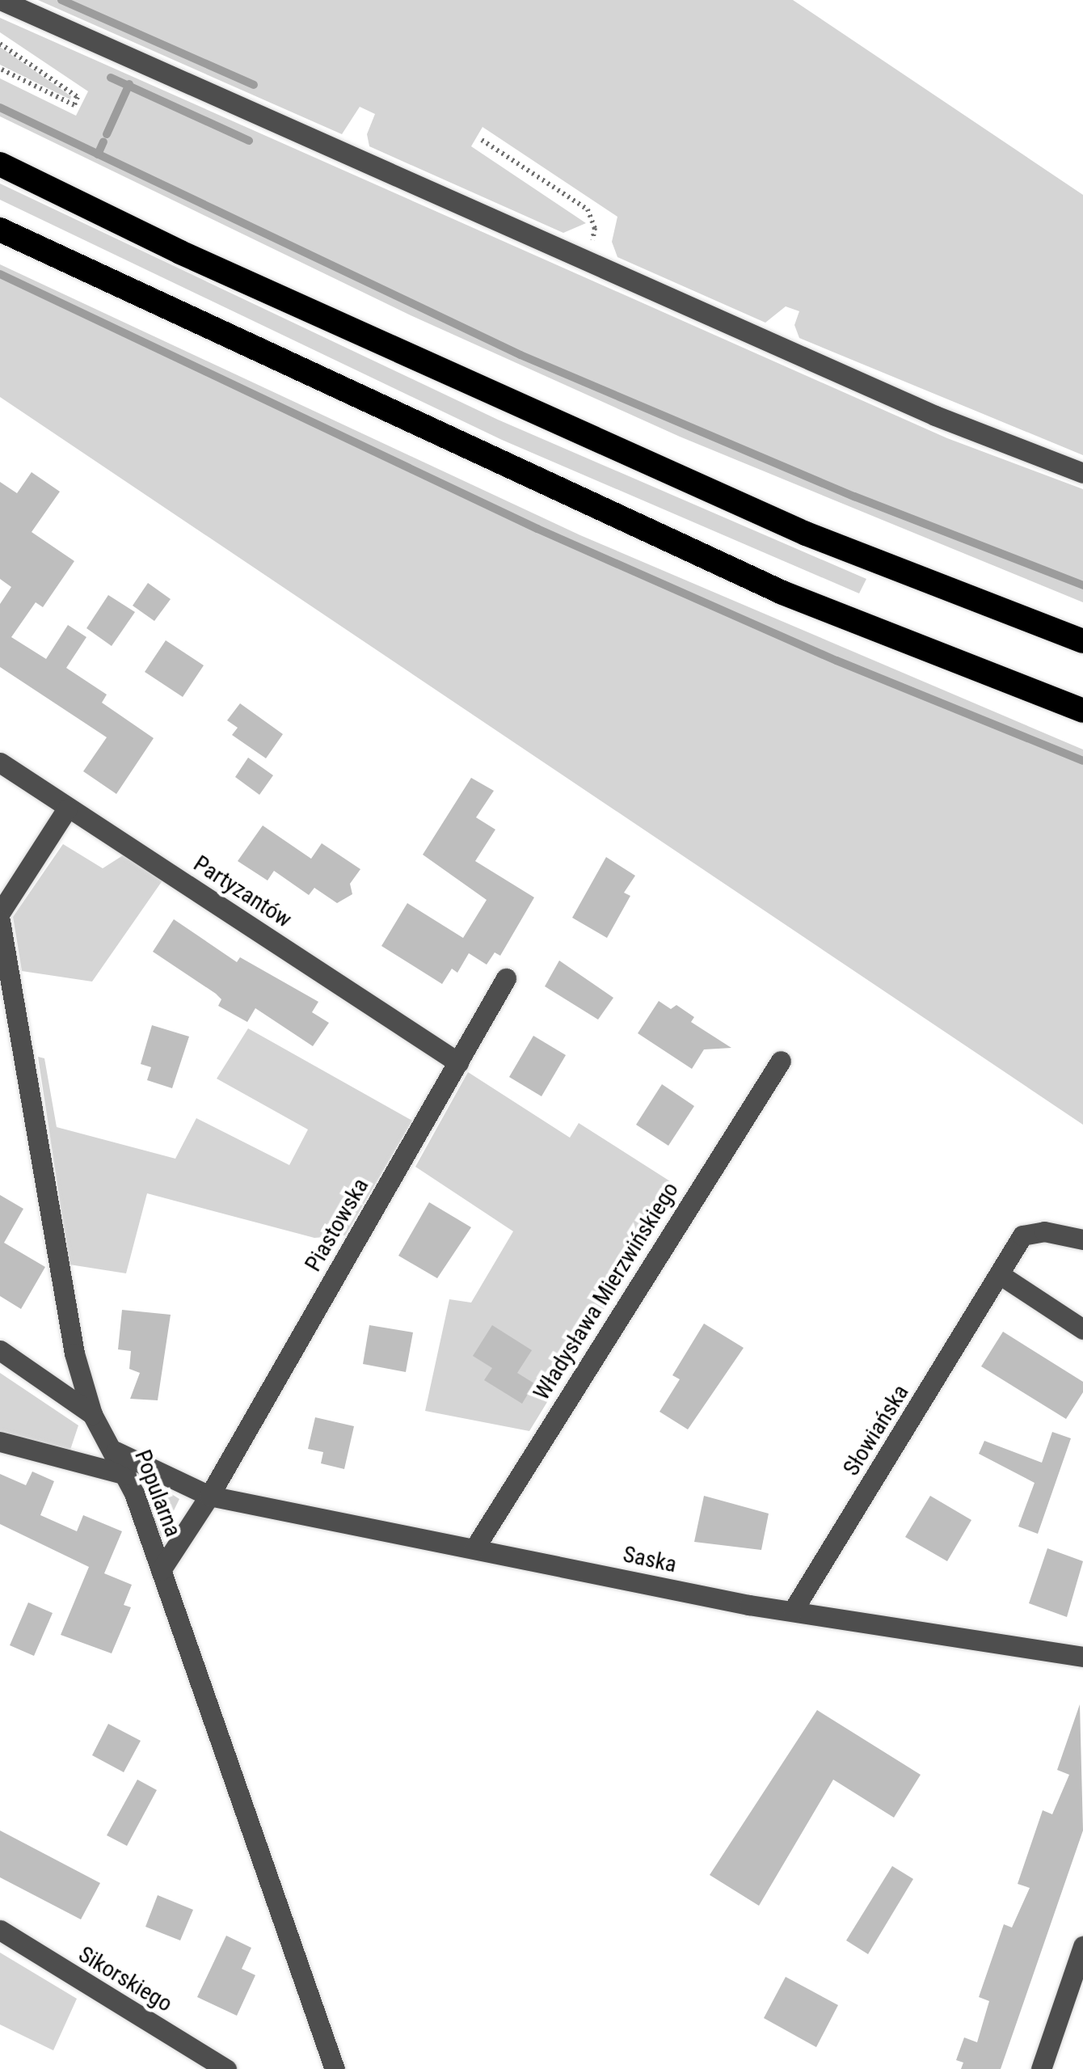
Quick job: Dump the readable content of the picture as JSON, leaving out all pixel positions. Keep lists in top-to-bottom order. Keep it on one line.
{"streets":{"street":["Partyzantów","Piastowska","Władysława Mierzwińskiego","Słowiańska","Popularna","Saska","Sikorskiego"]},"crossings":[["Partyzantów","Piastowska"],["Piastowska","Popularna"],["Piastowska","Saska"],["Władysława Mierzwińskiego","Saska"],["Słowiańska","Saska"],["Popularna","Saska"]]}
